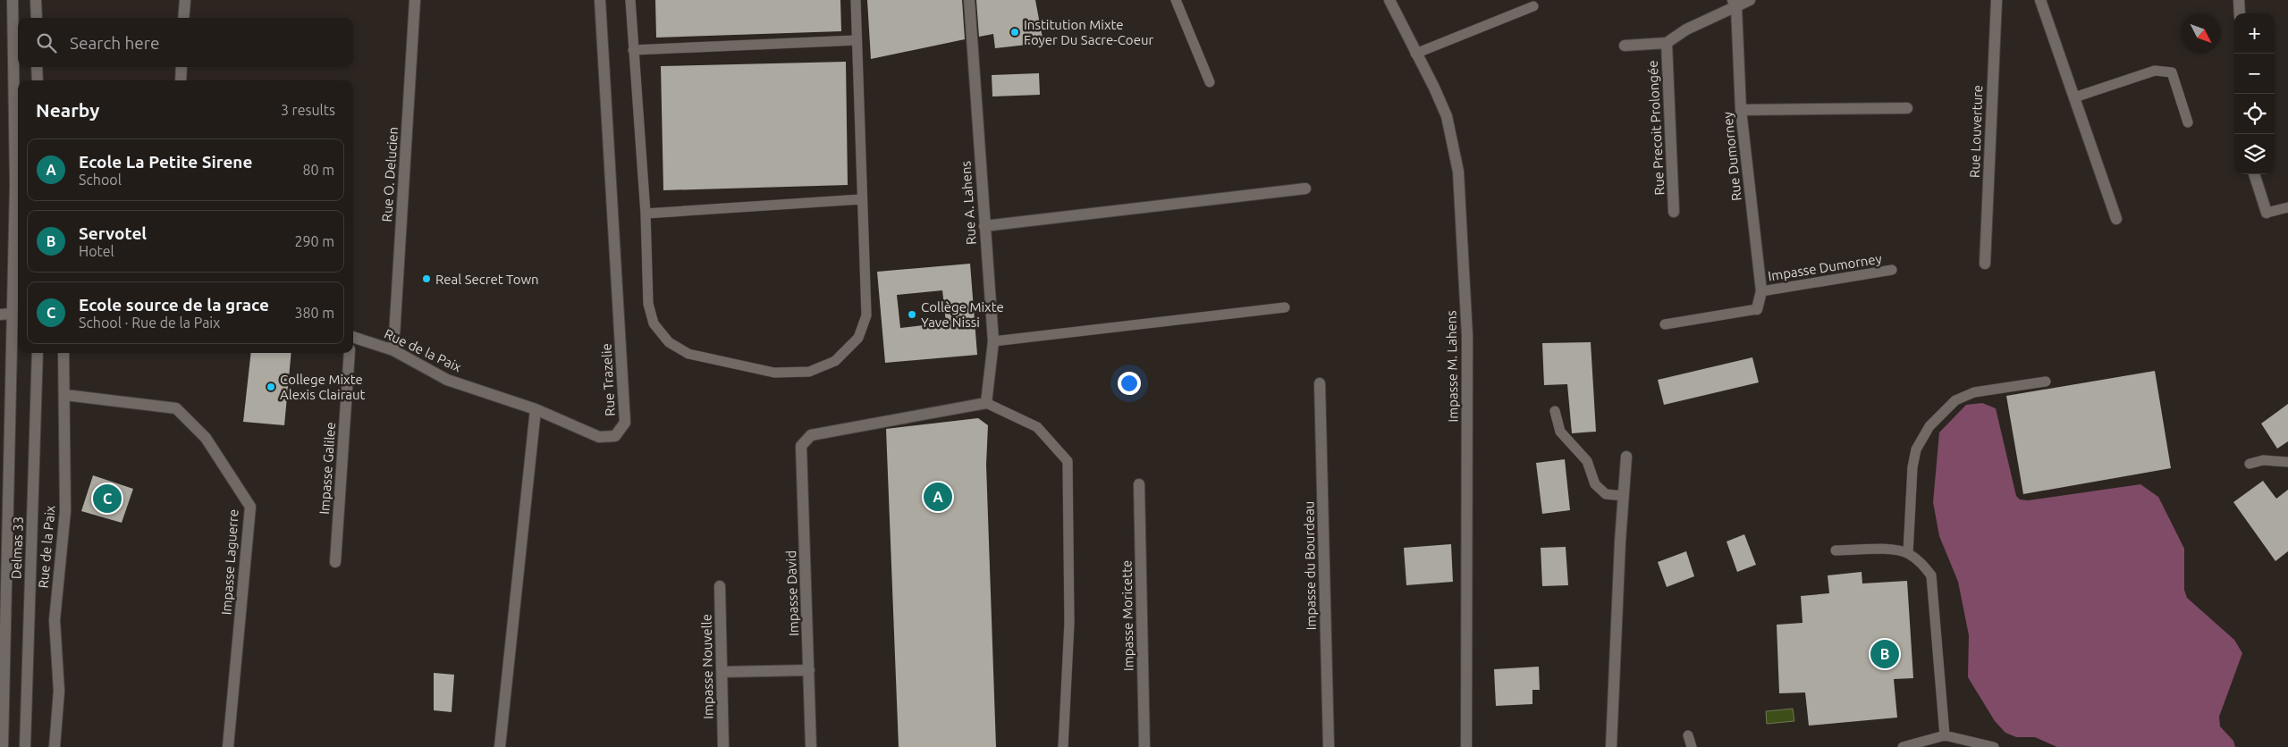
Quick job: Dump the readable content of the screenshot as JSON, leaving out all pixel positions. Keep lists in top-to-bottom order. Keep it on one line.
{"streets":{"street":["Rue Precoit Prolongée","Rue Louverture","Rue Dumorney","Rue O. Delucien","Rue A. Lahens","Rue de la Paix","Impasse M. Lahens","Rue Trazelie","Impasse Galilee","Delmas 33","Impasse Laguerre","Impasse du Bourdeau","Impasse David","Impasse Moricette","Impasse Nouvelle"],"lane":["Impasse Dumorney"]},"crossings":[["Rue Dumorney","Impasse Dumorney"],["Rue O. Delucien","Rue de la Paix"],["Rue A. Lahens","Impasse David"],["Rue de la Paix","Rue Trazelie"],["Rue de la Paix","Impasse Laguerre"]],"places":["Institution Mixte Foyer Du Sacre-Coeur","Real Secret Town","Collège Mixte Yave Nissi","College Mixte Alexis Clairaut"],"north":"bottom right","page":{"map_buttons":["+","−"],"search":"Search here","heading":["Nearby","3 results"],"list":[{"mark":"A","name":"Ecole La Petite Sirene","note":"School","value":"80 m"},{"mark":"B","name":"Servotel","note":"Hotel","value":"290 m"},{"mark":"C","name":"Ecole source de la grace","note":"School · Rue de la Paix","value":"380 m"}],"pins":["A","C","B"]}}
